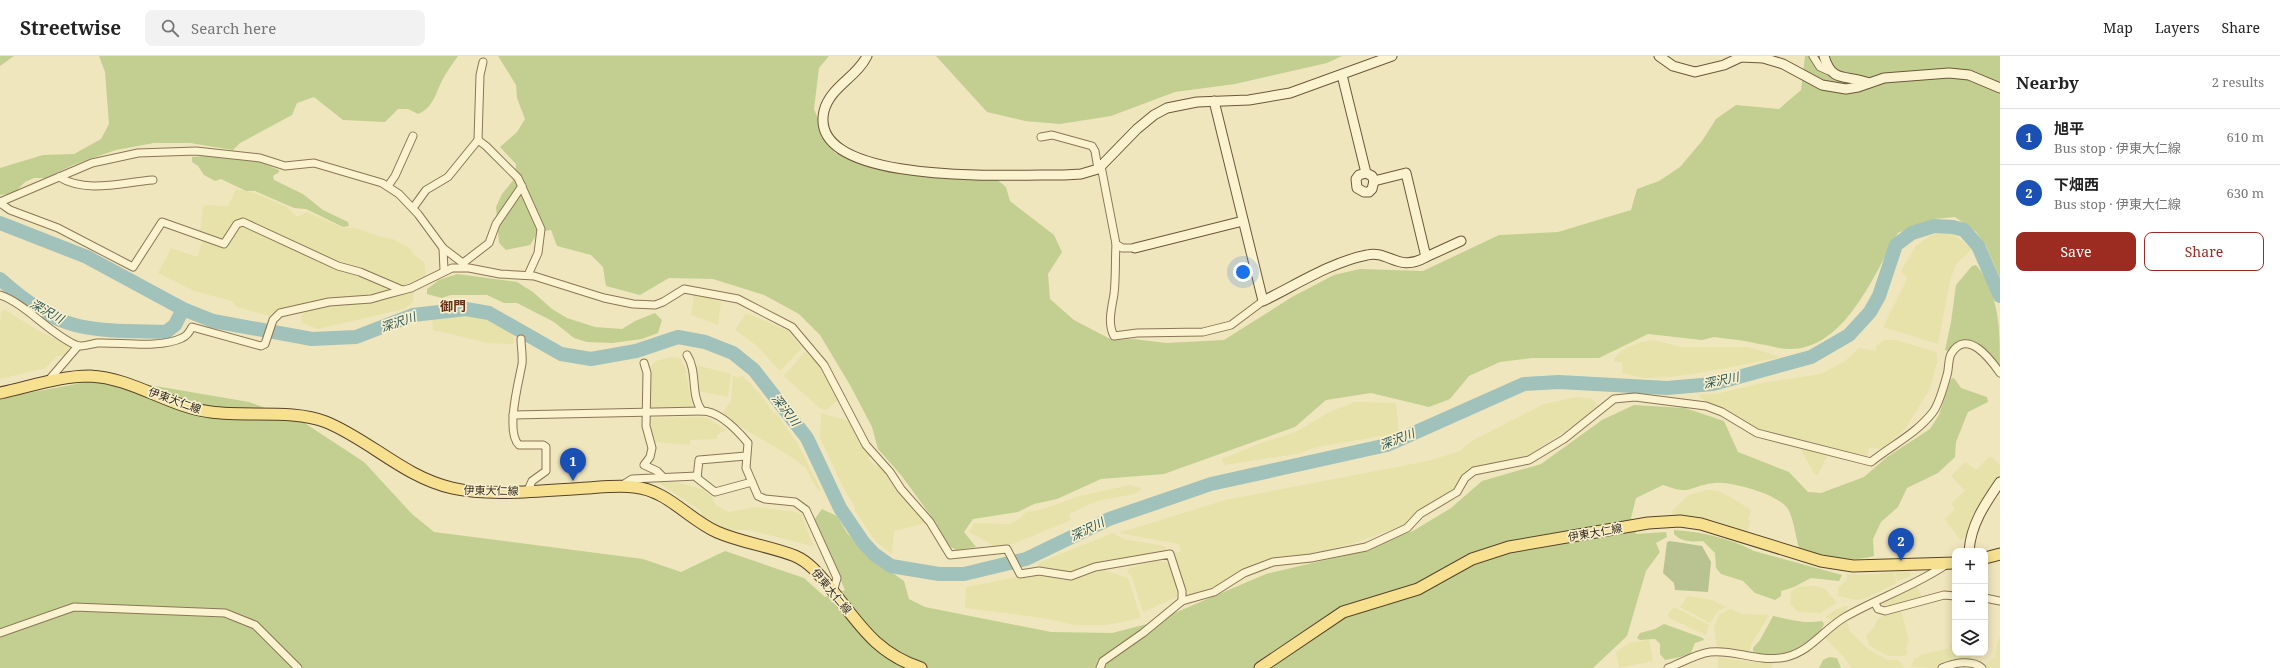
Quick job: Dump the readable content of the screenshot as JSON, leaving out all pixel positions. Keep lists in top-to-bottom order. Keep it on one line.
{"streets":{"main road":["伊東大仁線"]},"districts":["御門"],"water":["深沢川"],"page":{"header":"Streetwise","search":"Search here","nav":["Map","Layers","Share"],"heading":["Nearby","2 results"],"list":[{"mark":"1","name":"旭平","note":"Bus stop · 伊東大仁線","value":"610 m"},{"mark":"2","name":"下畑西","note":"Bus stop · 伊東大仁線","value":"630 m"}],"buttons":["Save","Share"],"pins":["1","2"],"map_buttons":["+","−"]}}
